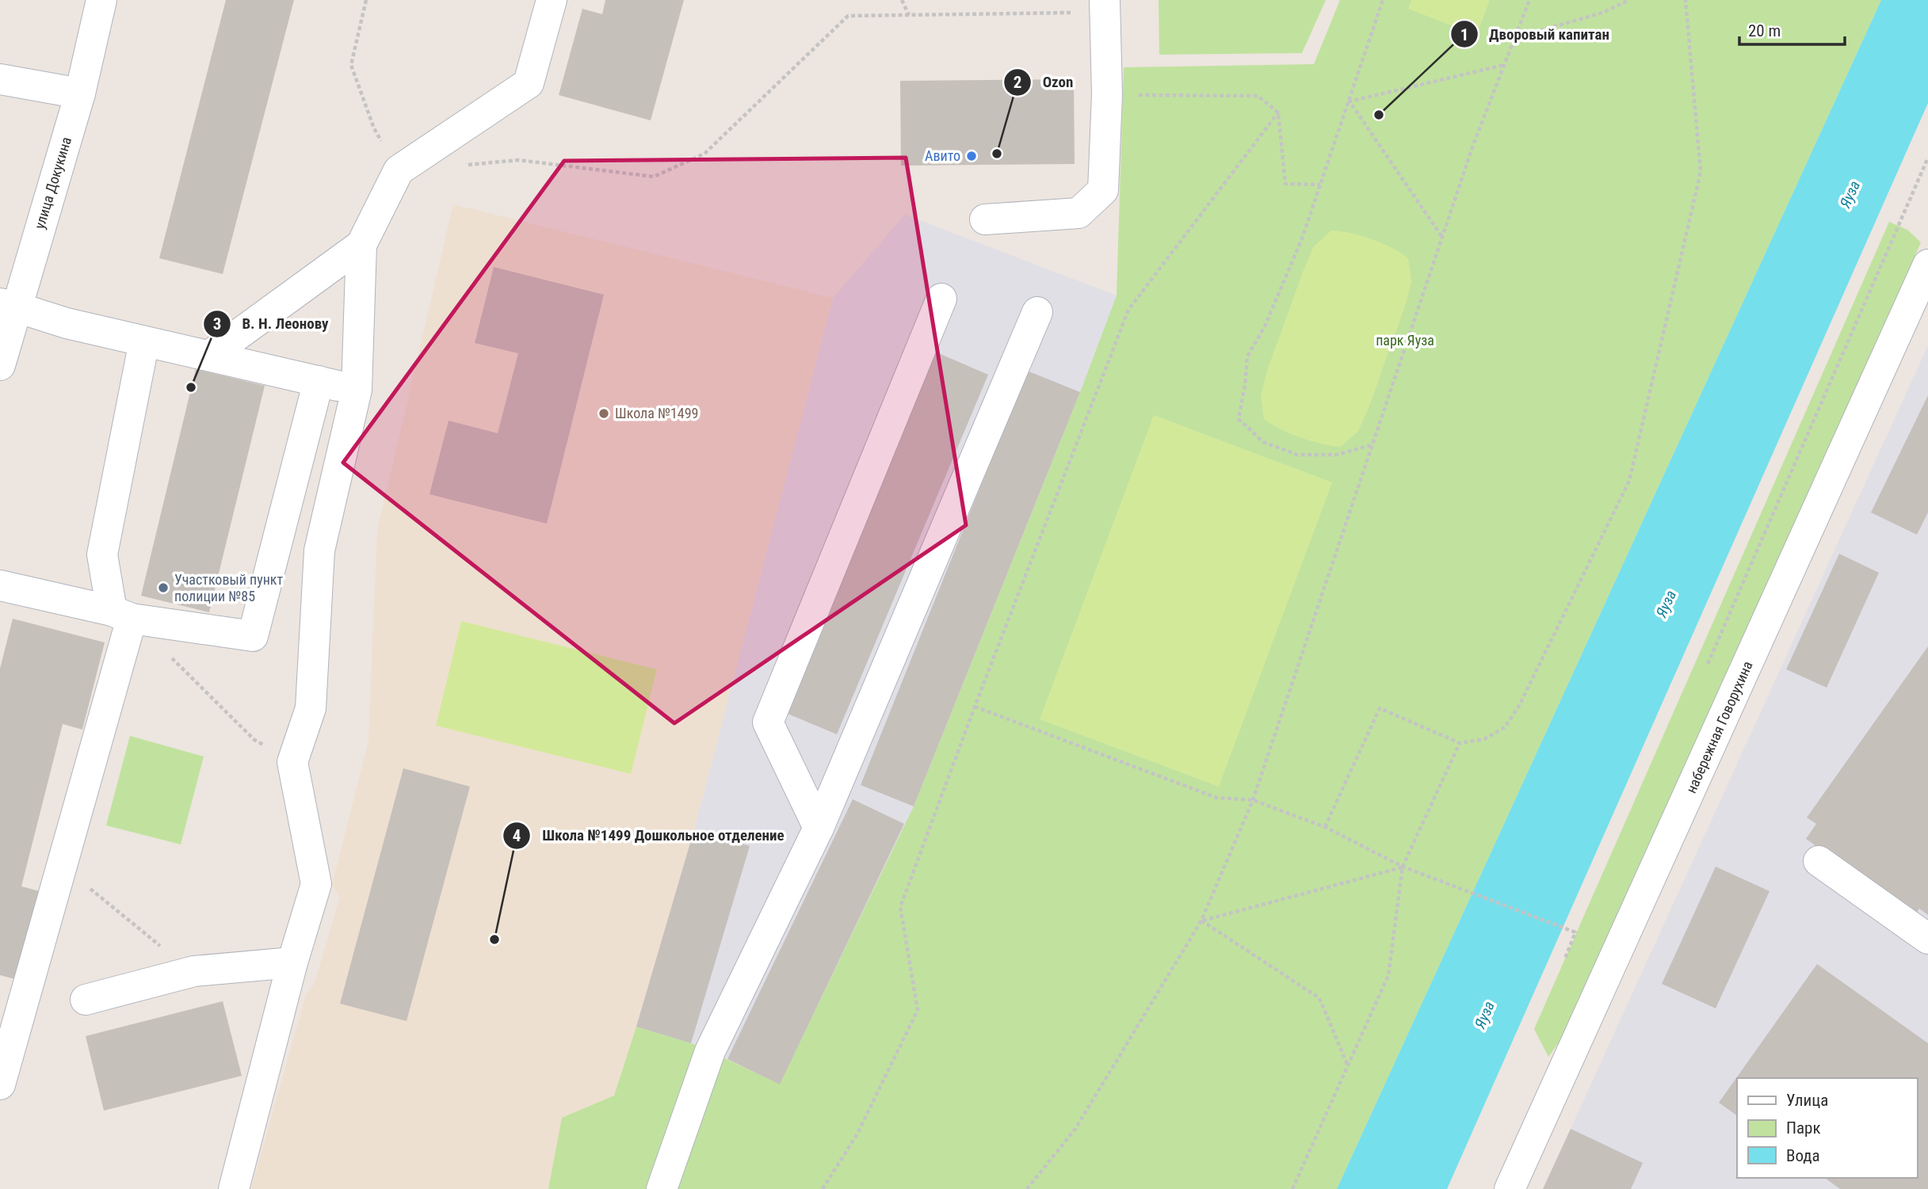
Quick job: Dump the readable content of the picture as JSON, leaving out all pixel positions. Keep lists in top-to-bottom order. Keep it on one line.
{"streets":{"street":["улица Докукина","набережная Говорухина"]},"water":["Яуза"],"parks":["парк Яуза"],"places":["Дворовый капитан","Ozon","Авито","В. Н. Леонову","Школа №1499","Участковый пункт полиции №85","Школа №1499 Дошкольное отделение"],"legend":["Улица","Парк","Вода"],"scale_bar":"20 m"}
